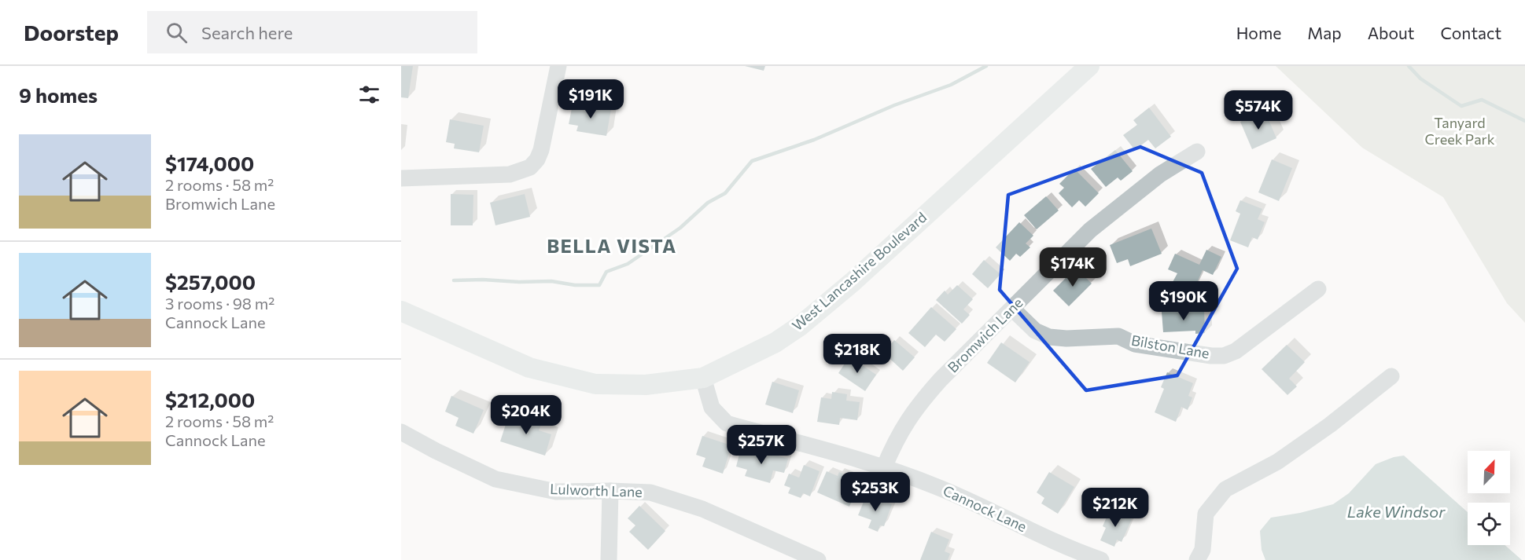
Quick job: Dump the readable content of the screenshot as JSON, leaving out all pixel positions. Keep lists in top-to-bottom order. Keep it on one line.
{"streets":{"main road":["West Lancashire Boulevard"],"street":["Bromwich Lane","Bilston Lane","Lulworth Lane","Cannock Lane"]},"crossings":[["West Lancashire Boulevard","Cannock Lane"],["Bromwich Lane","Bilston Lane"],["Bromwich Lane","Cannock Lane"]],"districts":["BELLA VISTA"],"water":["Lake Windsor"],"parks":["Tanyard Creek Park"],"north":"top right","page":{"header":"Doorstep","search":"Search here","nav":["Home","Map","About","Contact"],"heading":"9 homes","price":["$191K","$574K","$174K","$190K","$218K","$204K","$257K","$253K","$212K"],"list":[{"name":"$174,000","note":"2 rooms · 58 m² · Bromwich Lane"},{"name":"$257,000","note":"3 rooms · 98 m² · Cannock Lane"},{"name":"$212,000","note":"2 rooms · 58 m² · Cannock Lane"}]}}
